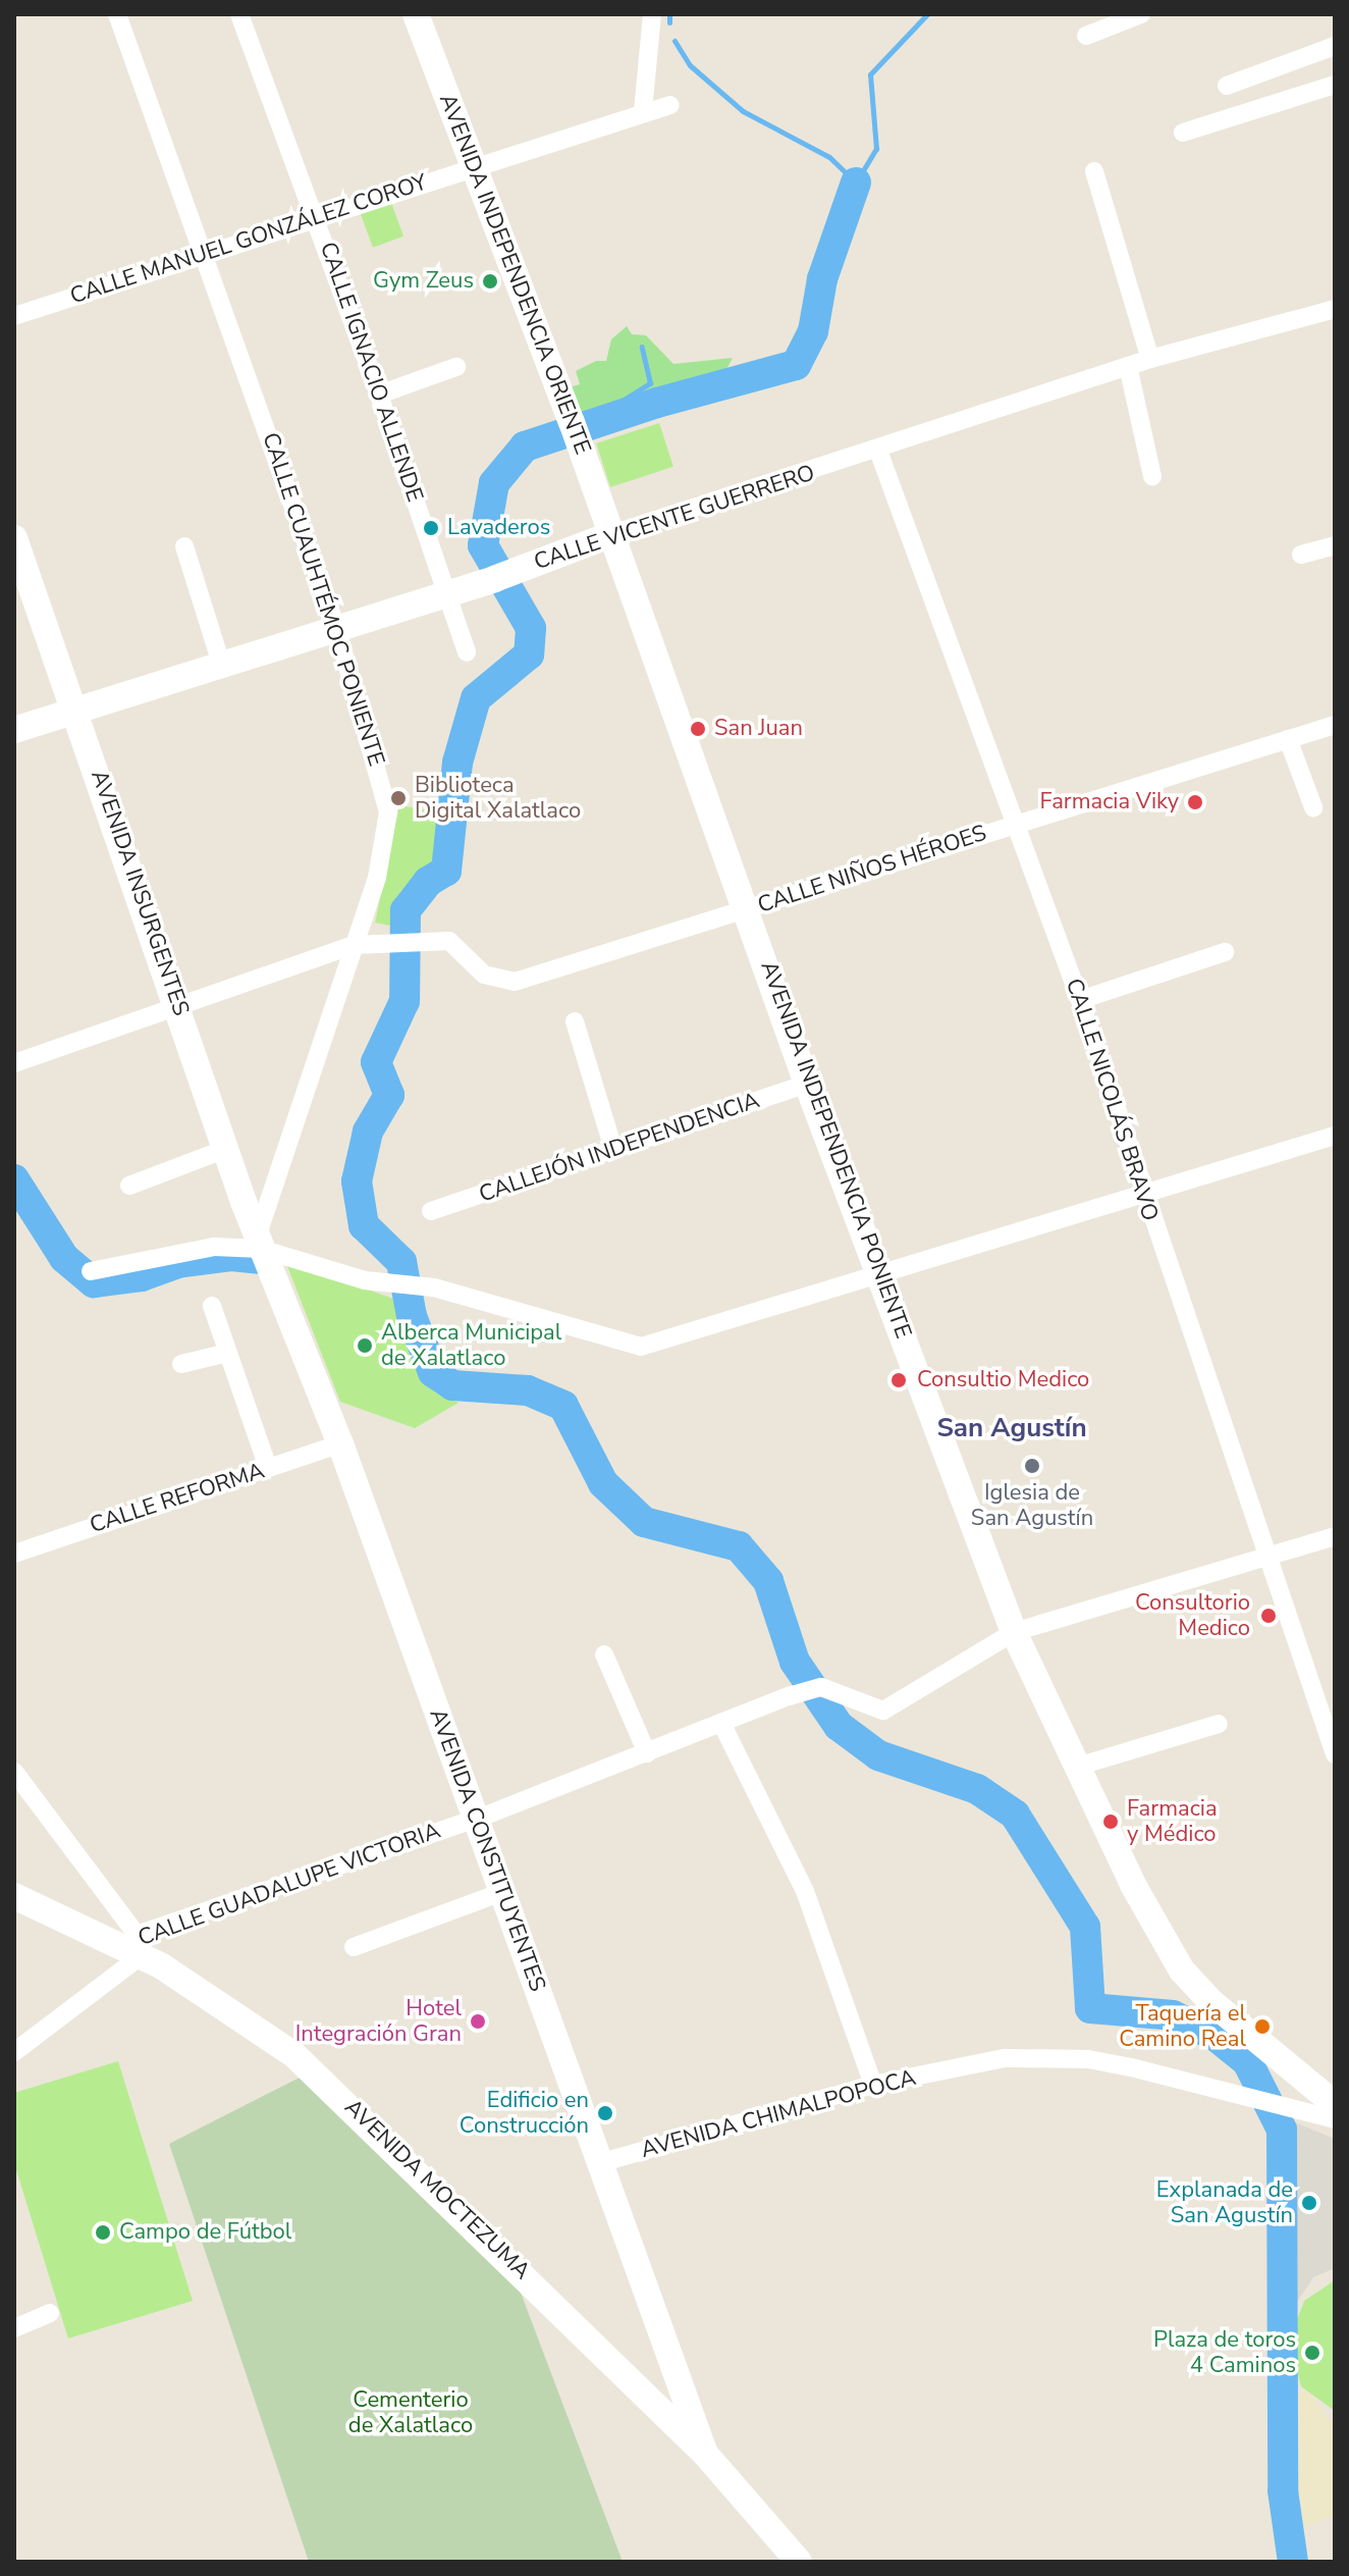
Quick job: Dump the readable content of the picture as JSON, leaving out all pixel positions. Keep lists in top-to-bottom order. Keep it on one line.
{"streets":{"main road":["AVENIDA INDEPENDENCIA ORIENTE","CALLE VICENTE GUERRERO","AVENIDA INSURGENTES","AVENIDA INDEPENDENCIA PONIENTE","AVENIDA CONSTITUYENTES","AVENIDA MOCTEZUMA"],"street":["CALLE MANUEL GONZÁLEZ COROY","CALLE IGNACIO ALLENDE","CALLE CUAUHTÉMOC PONIENTE","CALLE NIÑOS HÉROES","CALLE NICOLÁS BRAVO","CALLEJÓN INDEPENDENCIA","CALLE REFORMA","CALLE GUADALUPE VICTORIA","AVENIDA CHIMALPOPOCA"]},"crossings":[["CALLE MANUEL GONZÁLEZ COROY","AVENIDA INDEPENDENCIA ORIENTE"],["CALLE MANUEL GONZÁLEZ COROY","CALLE IGNACIO ALLENDE"],["CALLE MANUEL GONZÁLEZ COROY","CALLE CUAUHTÉMOC PONIENTE"],["AVENIDA INDEPENDENCIA ORIENTE","CALLE VICENTE GUERRERO"],["AVENIDA INDEPENDENCIA ORIENTE","AVENIDA INDEPENDENCIA PONIENTE"],["CALLE IGNACIO ALLENDE","CALLE VICENTE GUERRERO"],["CALLE VICENTE GUERRERO","CALLE CUAUHTÉMOC PONIENTE"],["CALLE VICENTE GUERRERO","AVENIDA INSURGENTES"],["CALLE VICENTE GUERRERO","CALLE NICOLÁS BRAVO"],["CALLE VICENTE GUERRERO","AVENIDA INDEPENDENCIA PONIENTE"],["CALLE CUAUHTÉMOC PONIENTE","CALLE NIÑOS HÉROES"],["CALLE CUAUHTÉMOC PONIENTE","AVENIDA INSURGENTES"],["CALLE CUAUHTÉMOC PONIENTE","AVENIDA CONSTITUYENTES"],["CALLE NIÑOS HÉROES","CALLE NICOLÁS BRAVO"],["CALLE NIÑOS HÉROES","AVENIDA INDEPENDENCIA PONIENTE"],["AVENIDA INSURGENTES","AVENIDA CONSTITUYENTES"],["CALLEJÓN INDEPENDENCIA","AVENIDA INDEPENDENCIA PONIENTE"],["AVENIDA INDEPENDENCIA PONIENTE","CALLE GUADALUPE VICTORIA"],["CALLE REFORMA","AVENIDA CONSTITUYENTES"],["AVENIDA CONSTITUYENTES","CALLE GUADALUPE VICTORIA"],["AVENIDA CONSTITUYENTES","AVENIDA CHIMALPOPOCA"],["AVENIDA CONSTITUYENTES","AVENIDA MOCTEZUMA"],["CALLE GUADALUPE VICTORIA","AVENIDA MOCTEZUMA"]],"districts":["San Agustín"],"parks":["Cementerio de Xalatlaco"],"places":["Gym Zeus","Lavaderos","San Juan","Biblioteca Digital Xalatlaco","Farmacia Viky","Alberca Municipal de Xalatlaco","Consultio Medico","Iglesia de San Agustín","Consultorio Medico","Farmacia y Médico","Hotel Integración Gran","Taquería el Camino Real","Edificio en Construcción","Explanada de San Agustín","Campo de Fútbol","Plaza de toros 4 Caminos"]}
